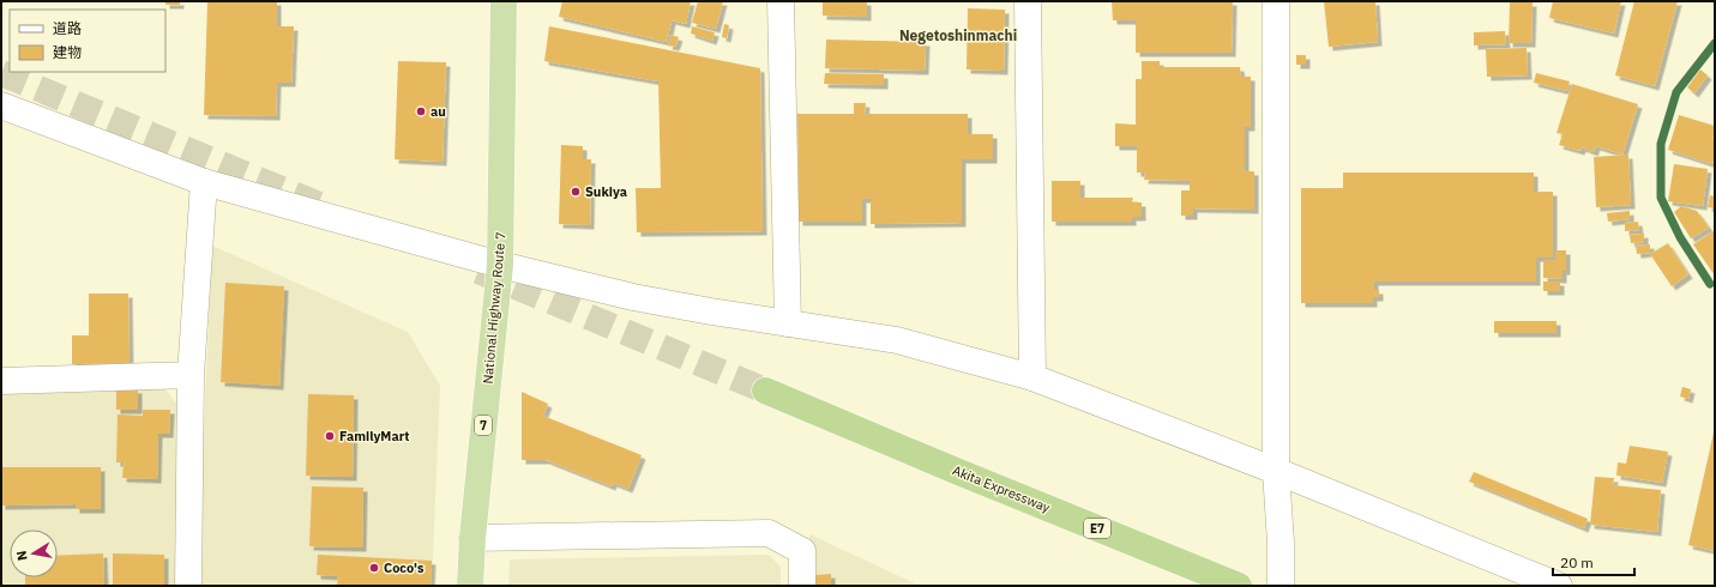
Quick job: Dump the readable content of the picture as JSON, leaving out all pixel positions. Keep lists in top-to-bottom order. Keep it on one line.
{"streets":{"highway":["National Highway Route 7","7","Akita Expressway","E7"]},"districts":["Negetoshinmachi"],"places":["au","Sukiya","FamilyMart","Coco's"],"legend":["道路","建物"],"scale_bar":"20 m","north":"left"}
